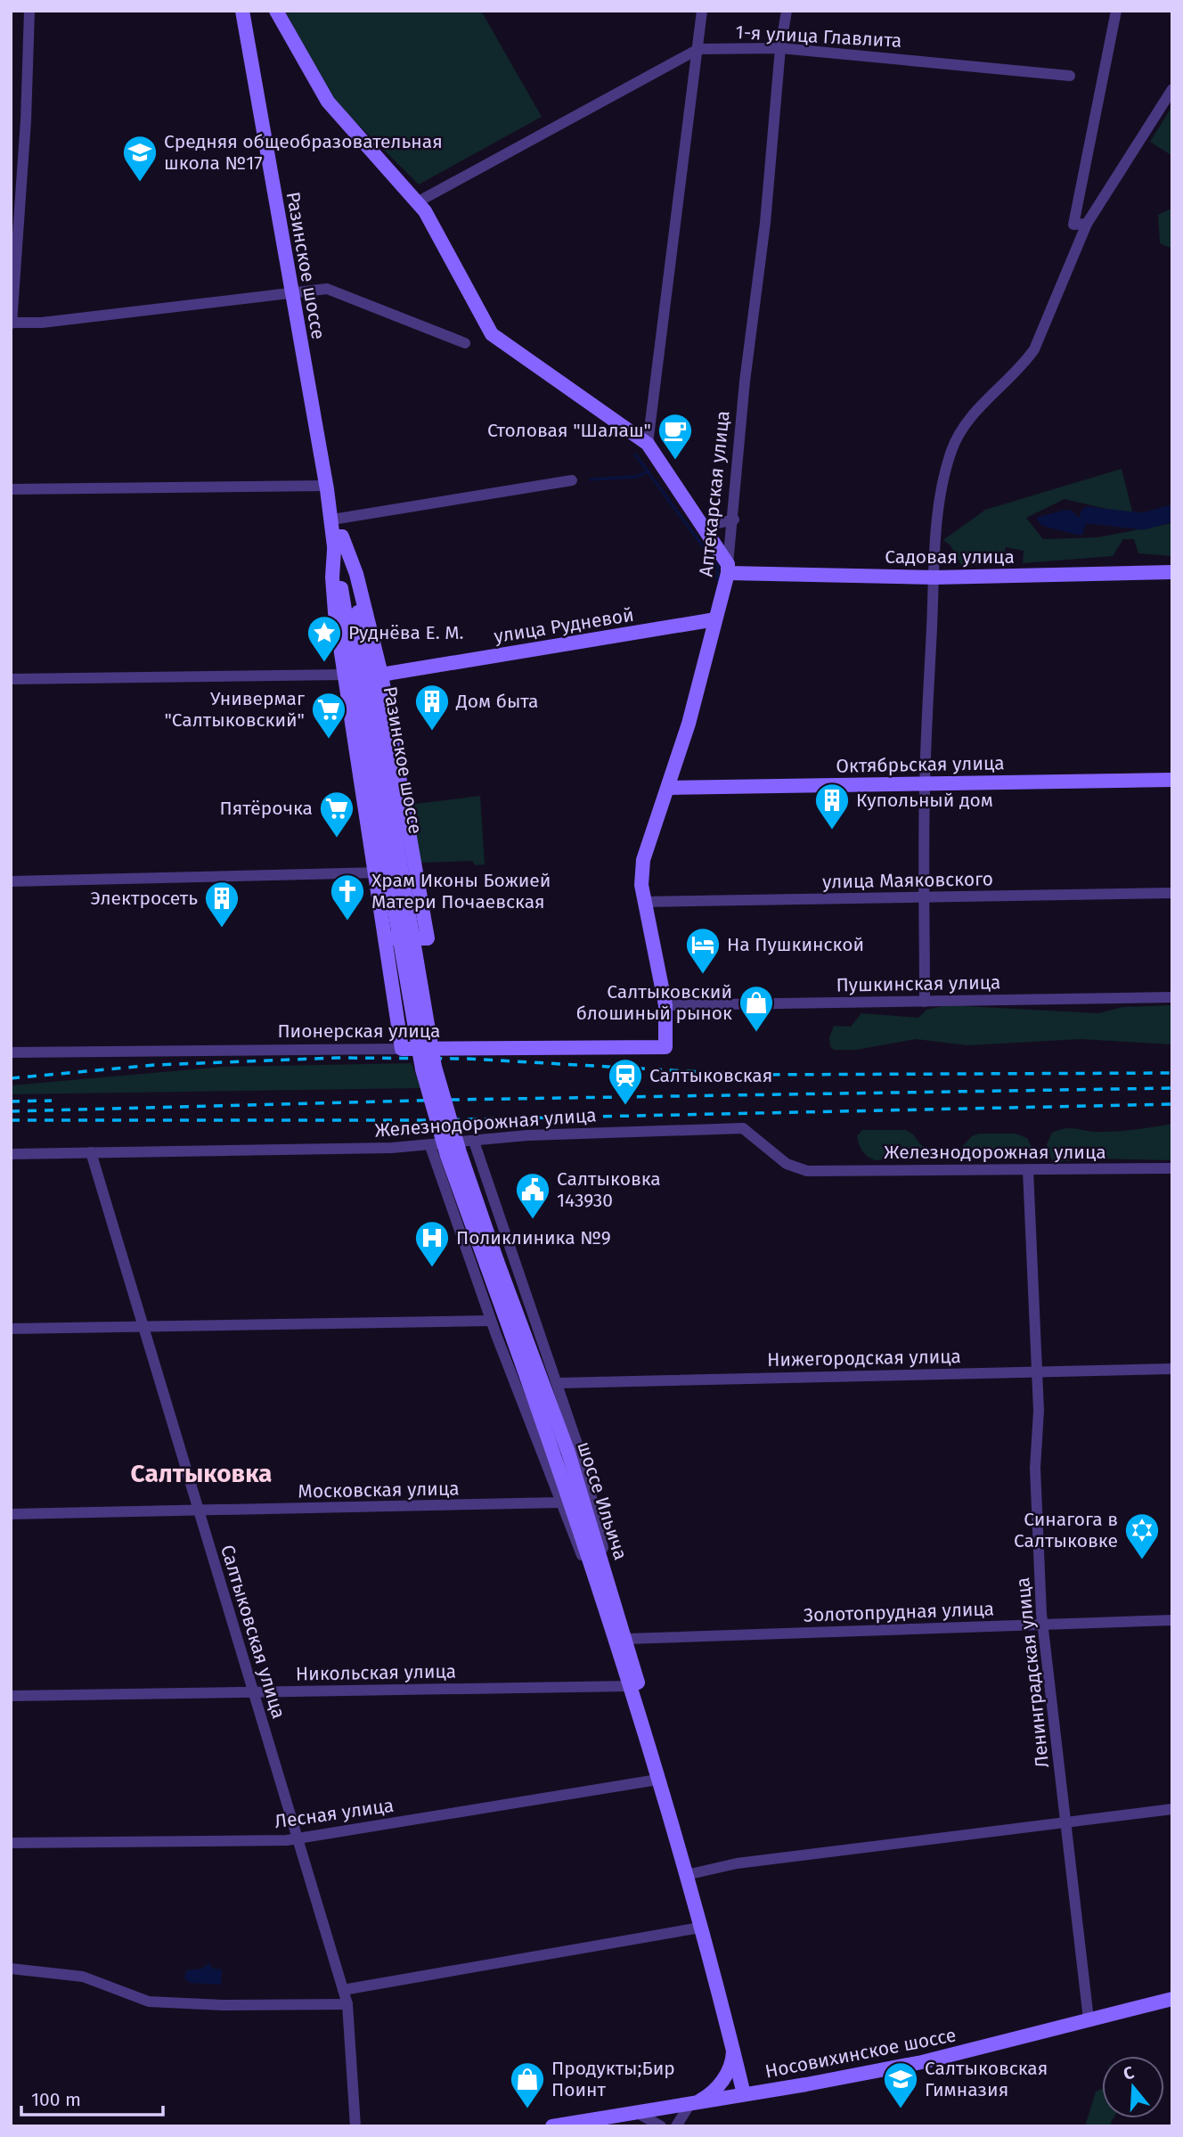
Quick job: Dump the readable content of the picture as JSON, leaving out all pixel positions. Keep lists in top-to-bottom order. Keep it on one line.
{"streets":{"street":["1-я улица Главлита","Разинское шоссе","Аптекарская улица","Садовая улица","улица Рудневой","Октябрьская улица","улица Маяковского","Пушкинская улица","Пионерская улица","Железнодорожная улица","Нижегородская улица","Московская улица","шоссе Ильича","Золотопрудная улица","Салтыковская улица","Никольская улица","Ленинградская улица","Лесная улица","Носовихинское шоссе"]},"crossings":[["1-я улица Главлита","Аптекарская улица"],["Разинское шоссе","шоссе Ильича"],["Аптекарская улица","Садовая улица"],["Аптекарская улица","улица Рудневой"],["Аптекарская улица","Октябрьская улица"],["Аптекарская улица","улица Маяковского"],["Аптекарская улица","Пушкинская улица"],["Аптекарская улица","Пионерская улица"],["Пушкинская улица","Пионерская улица"],["Железнодорожная улица","Салтыковская улица"],["Железнодорожная улица","Ленинградская улица"],["Нижегородская улица","Ленинградская улица"],["Московская улица","Салтыковская улица"],["шоссе Ильича","Золотопрудная улица"],["шоссе Ильича","Никольская улица"],["шоссе Ильича","Лесная улица"],["шоссе Ильича","Носовихинское шоссе"],["Золотопрудная улица","Ленинградская улица"],["Салтыковская улица","Никольская улица"],["Салтыковская улица","Лесная улица"],["Ленинградская улица","Носовихинское шоссе"]],"districts":["Салтыковка"],"places":{"school or university":["Средняя общеобразовательная школа №17","Салтыковская Гимназия"],"cafe":["Столовая \"Шалаш\""],"place":["Руднёва Е. М."],"building":["Дом быта","Купольный дом","Электросеть"],"supermarket":["Универмаг \"Салтыковский\"","Пятёрочка"],"church":["Храм Иконы Божией Матери Почаевская"],"hotel":["На Пушкинской"],"shop":["Салтыковский блошиный рынок","Продукты;Бир Поинт"],"station":["Салтыковская"],"public building":["Салтыковка 143930"],"hospital":["Поликлиника №9"],"synagogue":["Синагога в Салтыковке"]},"scale_bar":"100 m","north":"top"}
